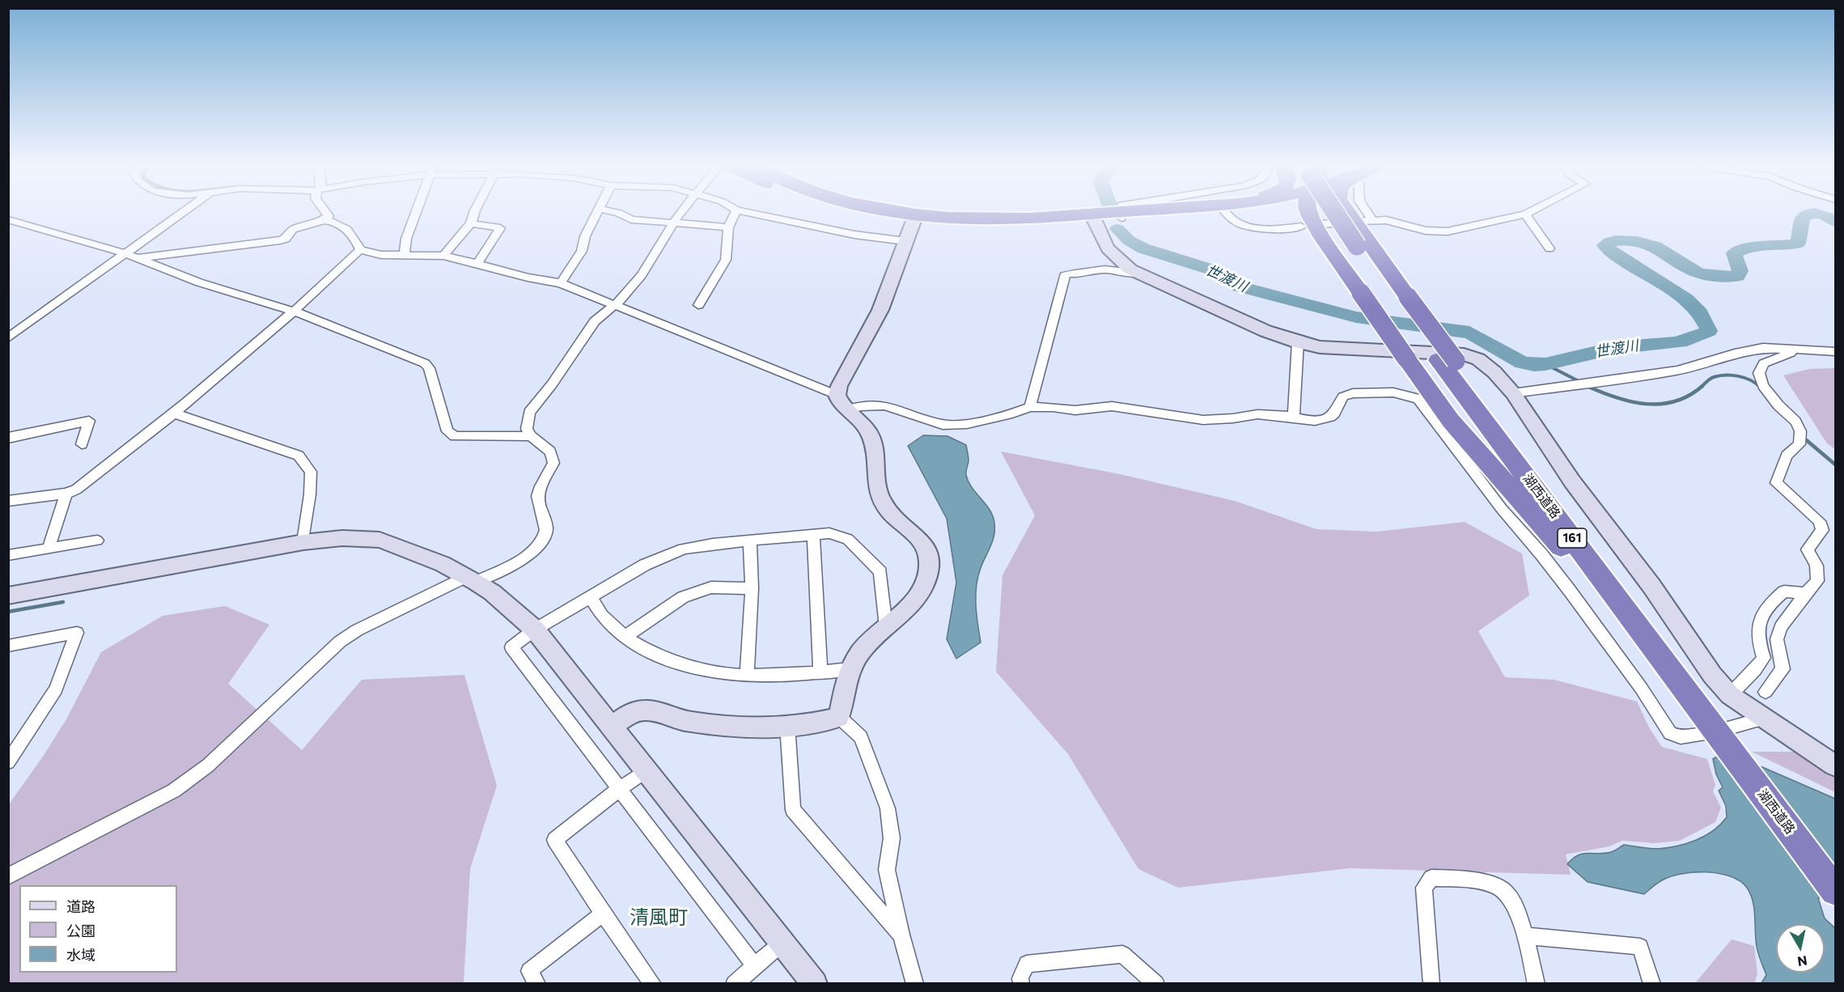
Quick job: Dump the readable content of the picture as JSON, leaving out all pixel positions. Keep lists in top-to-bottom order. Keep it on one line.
{"streets":{"highway":["湖西道路","161"]},"districts":["清風町"],"water":["世渡川"],"legend":["道路","公園","水域"],"north":"bottom"}
